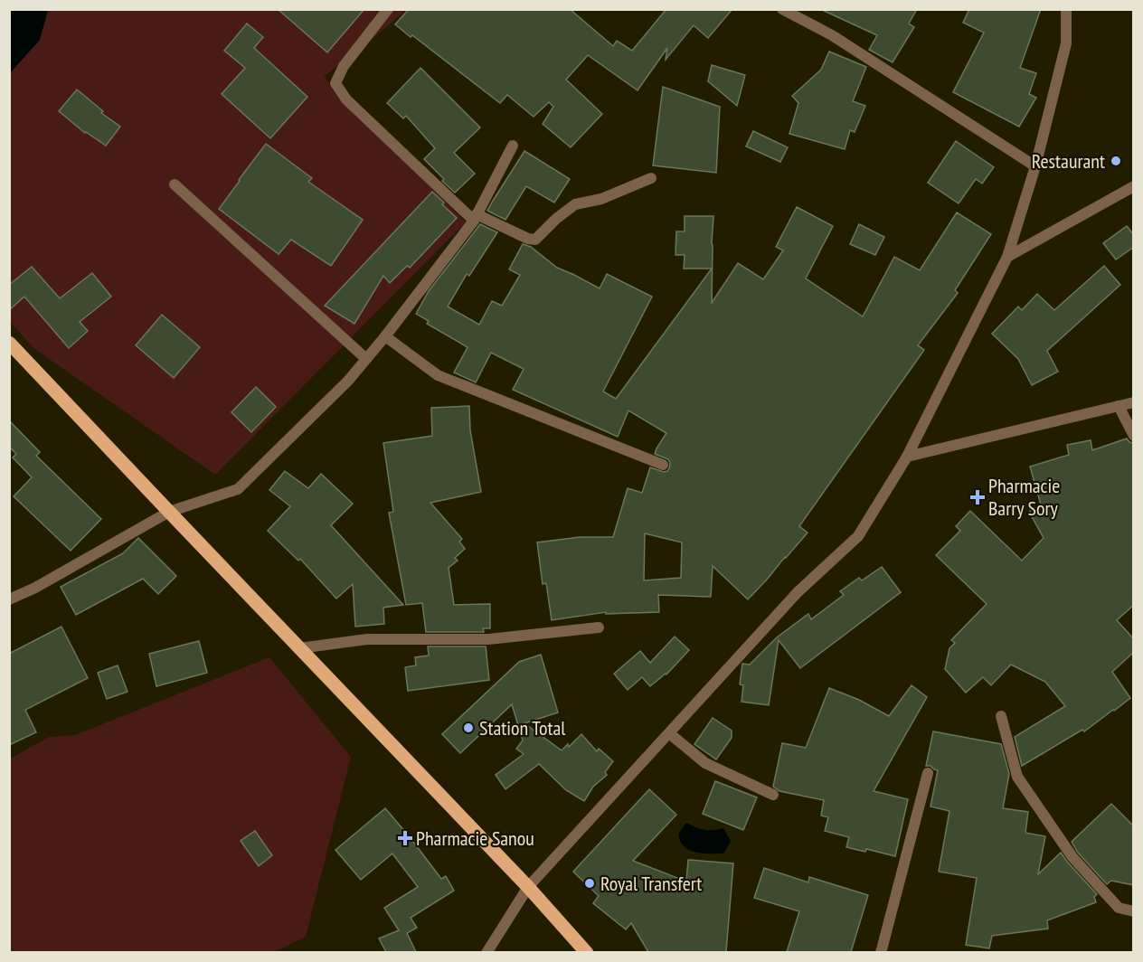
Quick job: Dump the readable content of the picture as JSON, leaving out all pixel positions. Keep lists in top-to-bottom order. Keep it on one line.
{"places":{"other":["Restaurant","Station Total","Royal Transfert"],"health":["Pharmacie Barry Sory","Pharmacie Sanou"]}}
